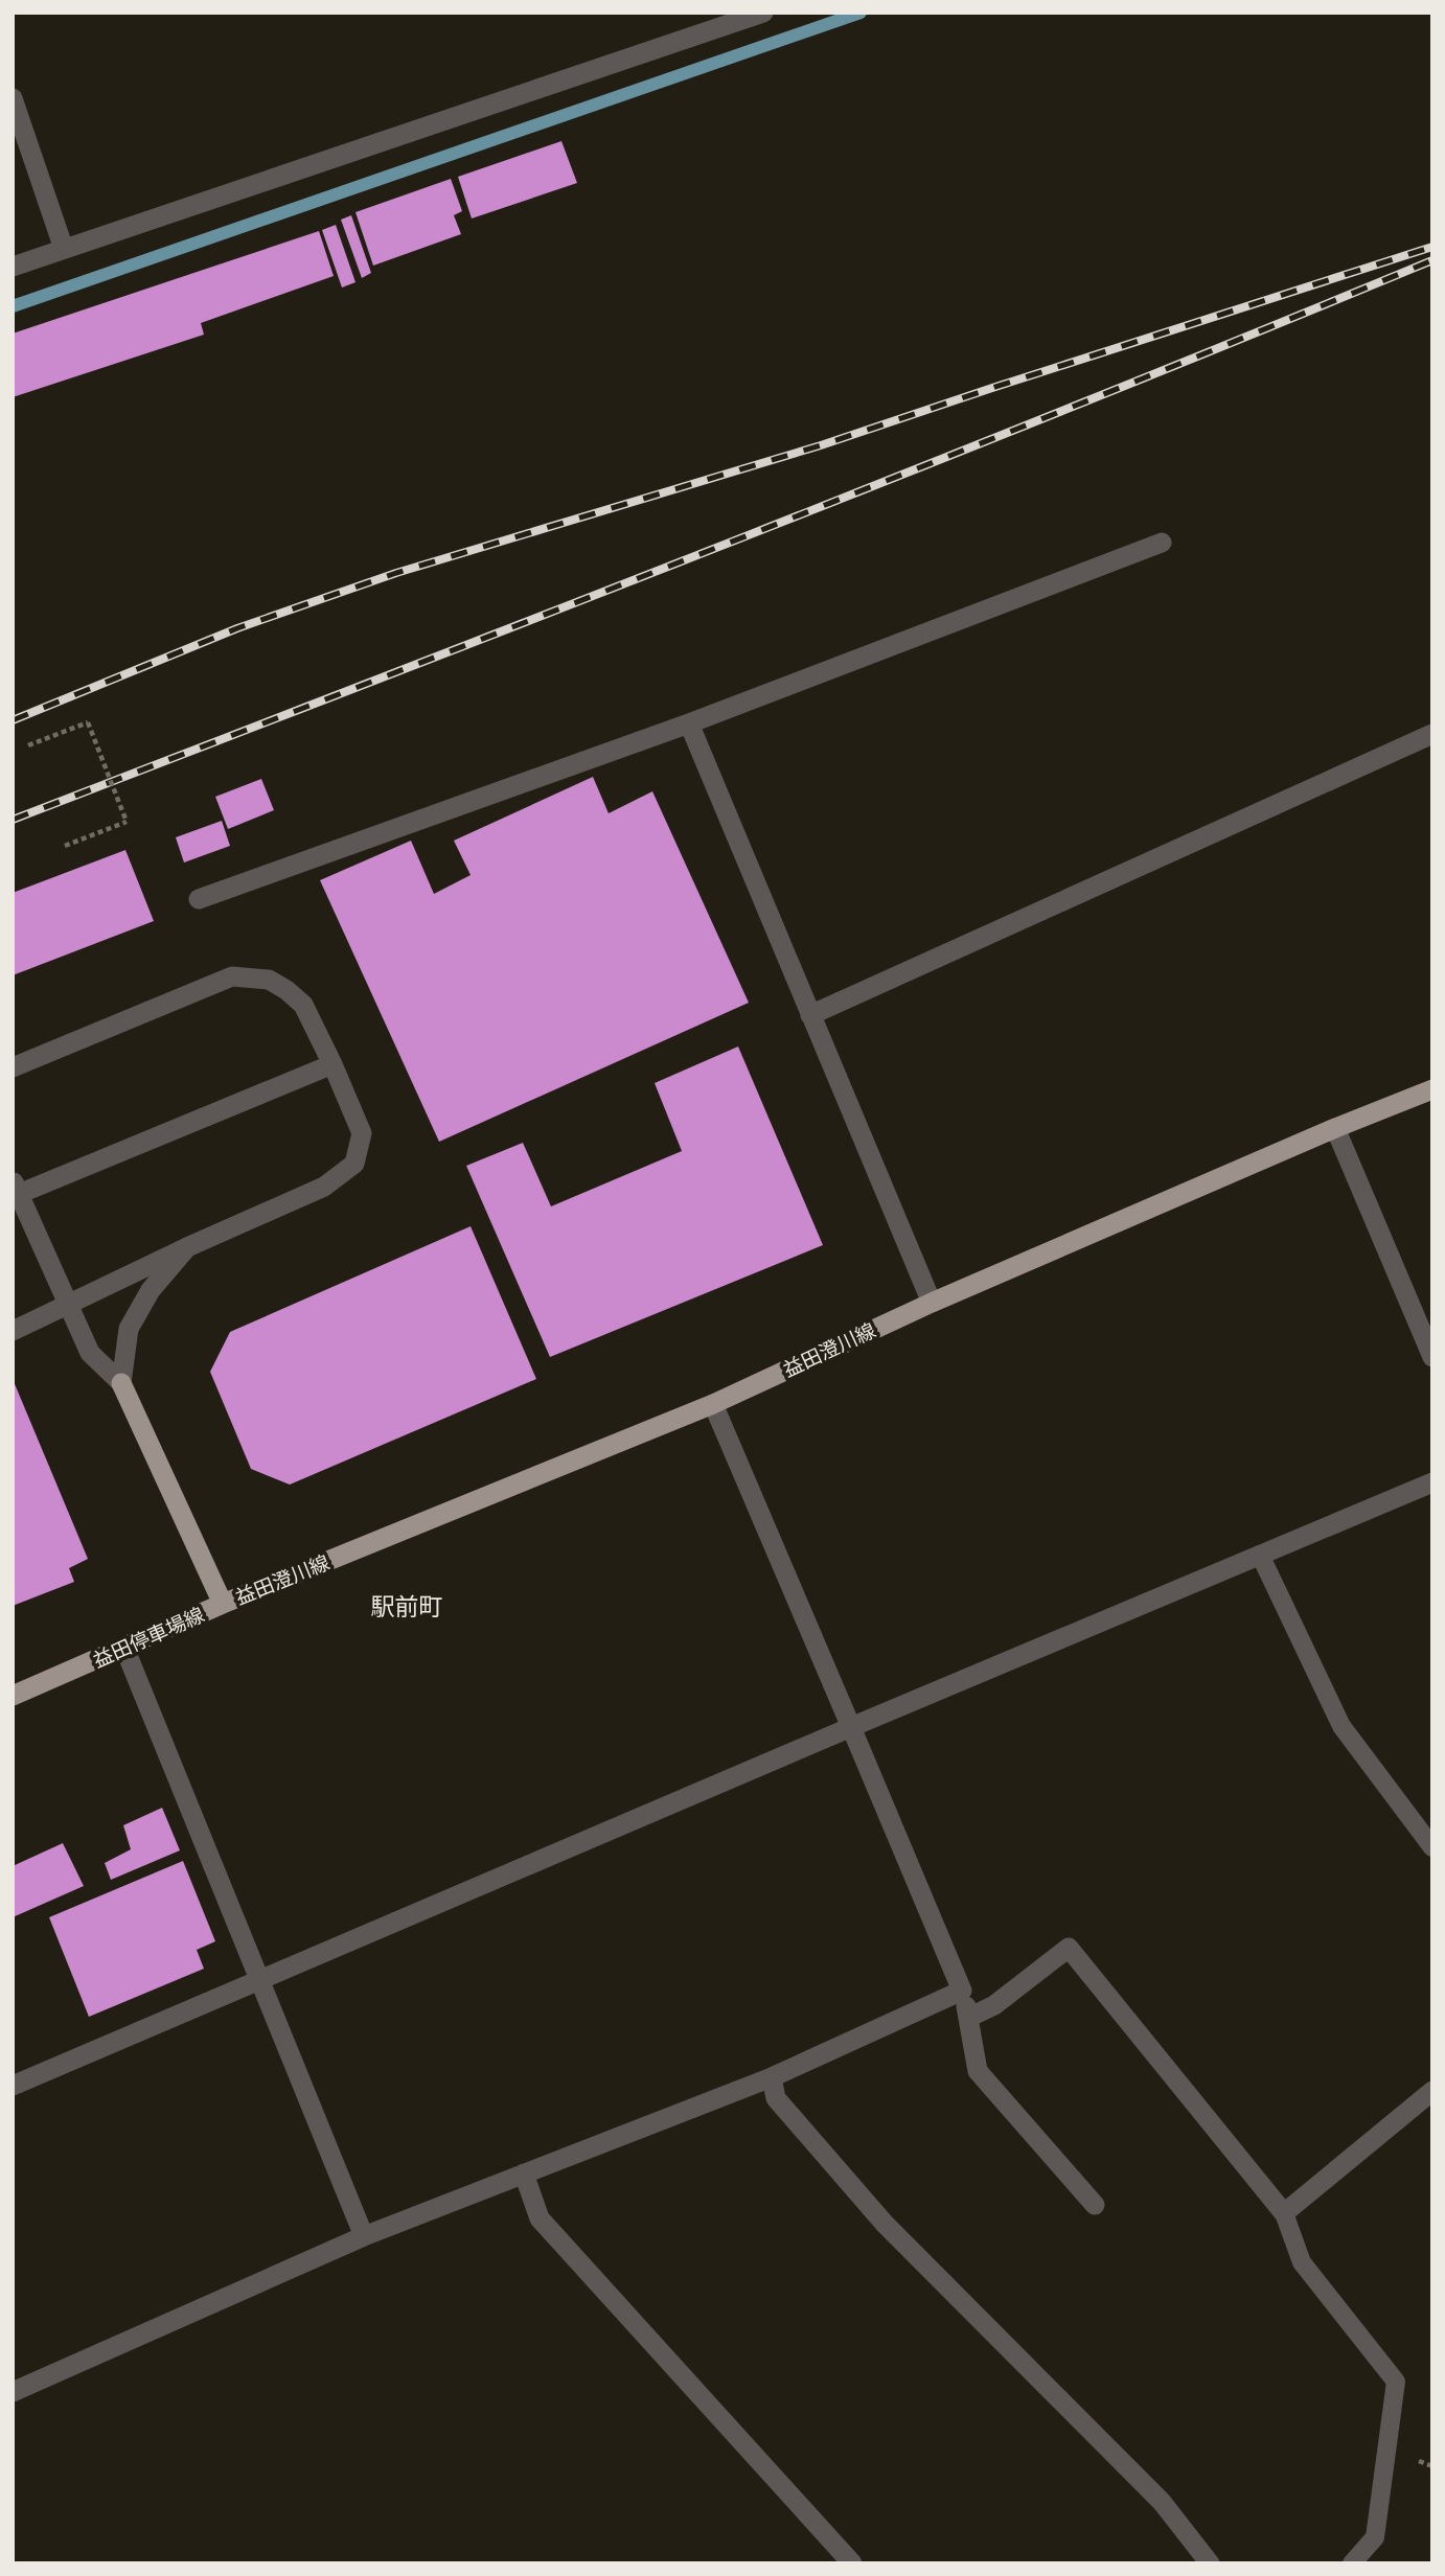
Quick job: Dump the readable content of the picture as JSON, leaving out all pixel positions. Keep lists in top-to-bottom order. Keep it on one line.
{"streets":{"main road":["益田澄川線","益田停車場線"]},"crossings":[["益田澄川線","益田停車場線"]],"districts":["駅前町"]}
